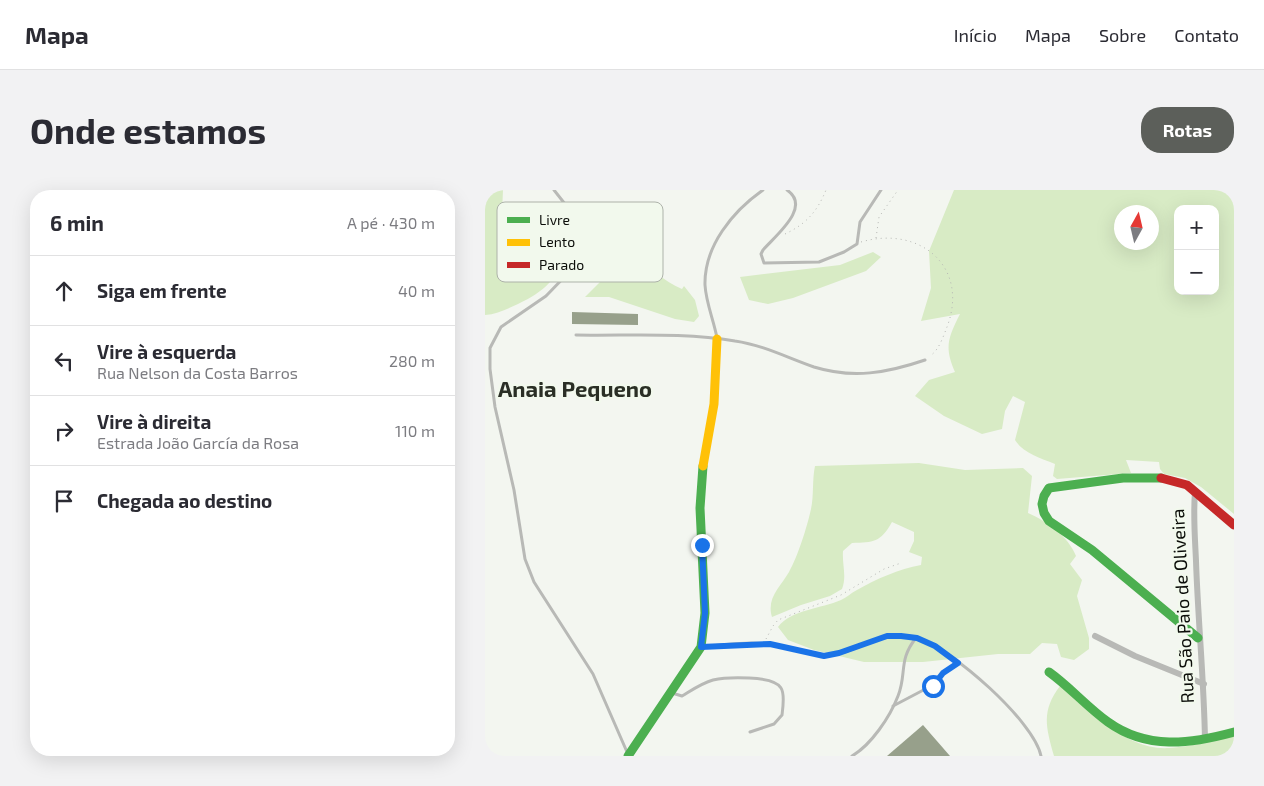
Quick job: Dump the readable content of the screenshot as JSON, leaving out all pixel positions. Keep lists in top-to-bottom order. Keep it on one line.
{"streets":{"street":["Rua São Paio de Oliveira"]},"districts":["Anaia Pequeno"],"legend":["Livre","Lento","Parado"],"north":"top","page":{"header":"Mapa","nav":["Início","Mapa","Sobre","Contato"],"buttons":"Rotas","title":"Onde estamos","heading":["6 min","A pé · 430 m"],"map_buttons":["+","−"],"list":[["Siga em frente","40 m"],["Vire à esquerda","Rua Nelson da Costa Barros","280 m"],["Vire à direita","Estrada João García da Rosa","110 m"],"Chegada ao destino"]}}
